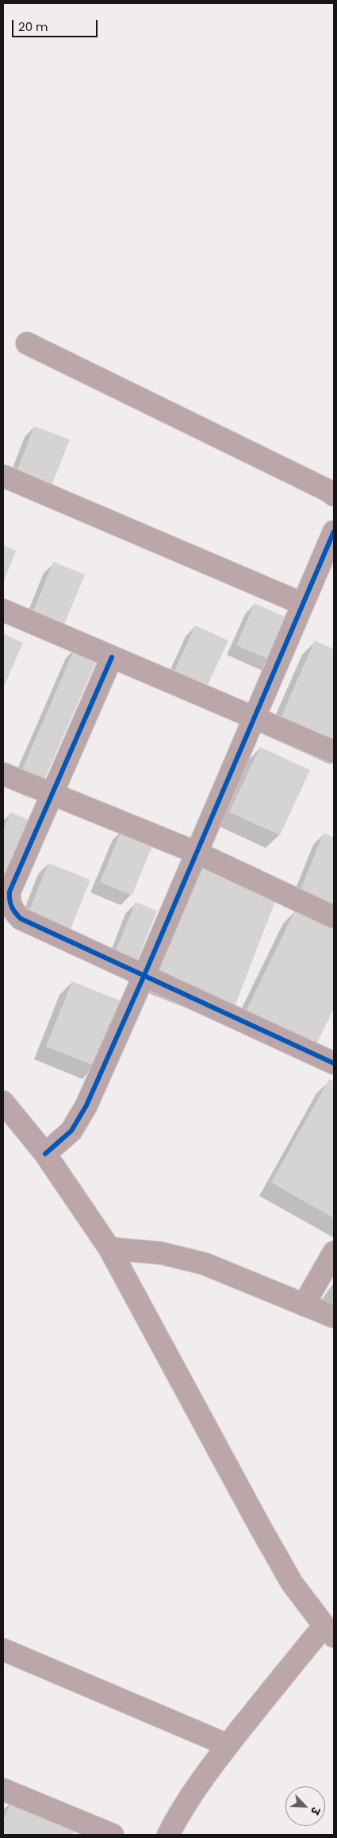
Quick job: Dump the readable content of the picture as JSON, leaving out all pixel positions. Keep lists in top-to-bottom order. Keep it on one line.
{"scale_bar":"20 m","north":"bottom right"}
